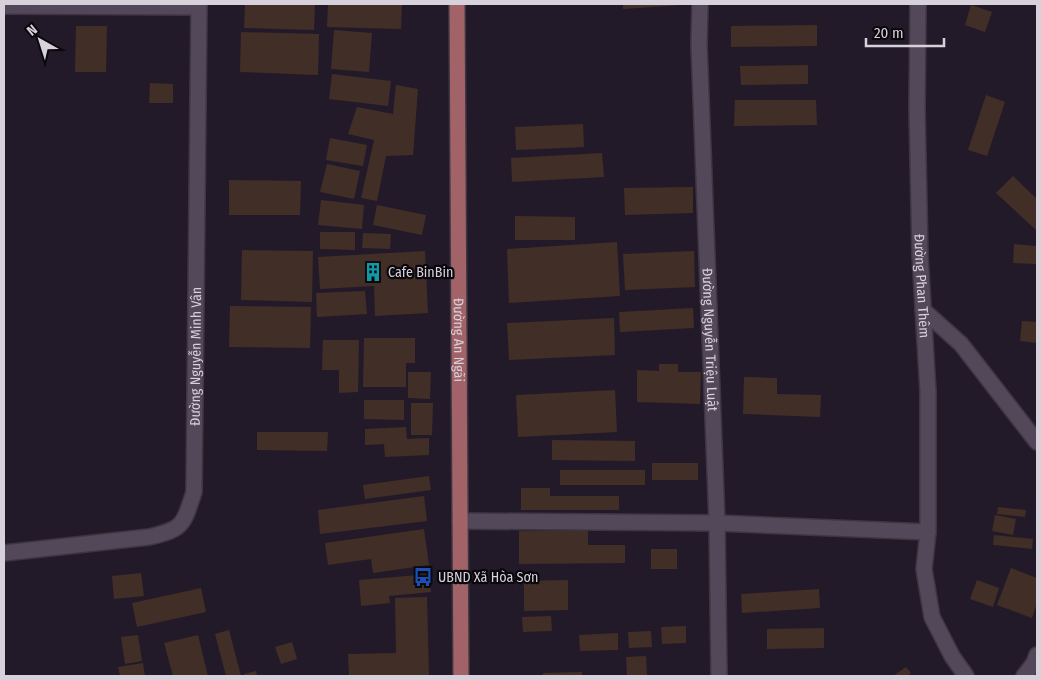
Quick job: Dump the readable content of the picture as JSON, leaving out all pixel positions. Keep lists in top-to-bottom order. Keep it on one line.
{"streets":{"main road":["Đường An Ngãi"],"street":["Đường Phan Thêm","Đường Nguyễn Triệu Luật","Đường Nguyễn Minh Vân"]},"places":{"building":["Cafe BinBin"],"bus stop":["UBND Xã Hòa Sơn"]},"scale_bar":"20 m","north":"top left"}
